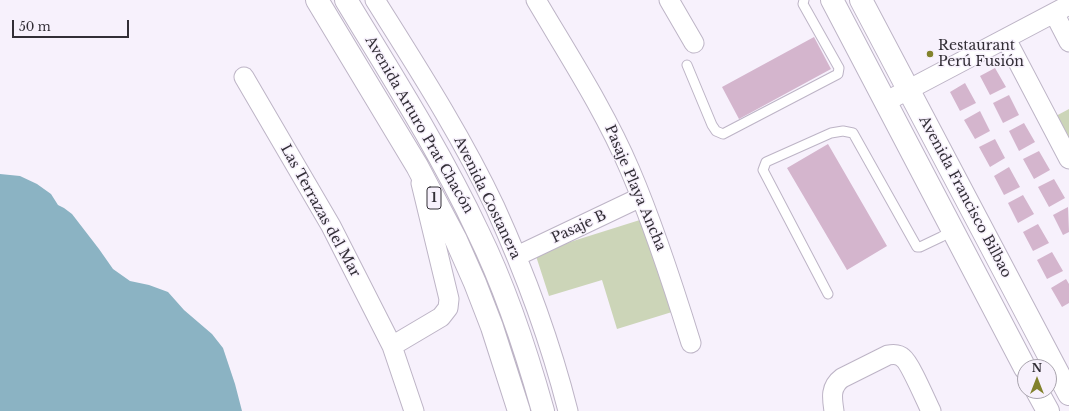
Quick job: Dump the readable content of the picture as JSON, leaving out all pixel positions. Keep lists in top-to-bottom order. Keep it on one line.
{"streets":{"main road":["Avenida Arturo Prat Chacón","Avenida Francisco Bilbao","1"],"street":["Pasaje Playa Ancha","Avenida Costanera","Las Terrazas del Mar","Pasaje B"]},"crossings":[["Pasaje Playa Ancha","Pasaje B"],["Avenida Costanera","Pasaje B"]],"places":["Restaurant Perú Fusión"],"scale_bar":"50 m","north":"top"}
